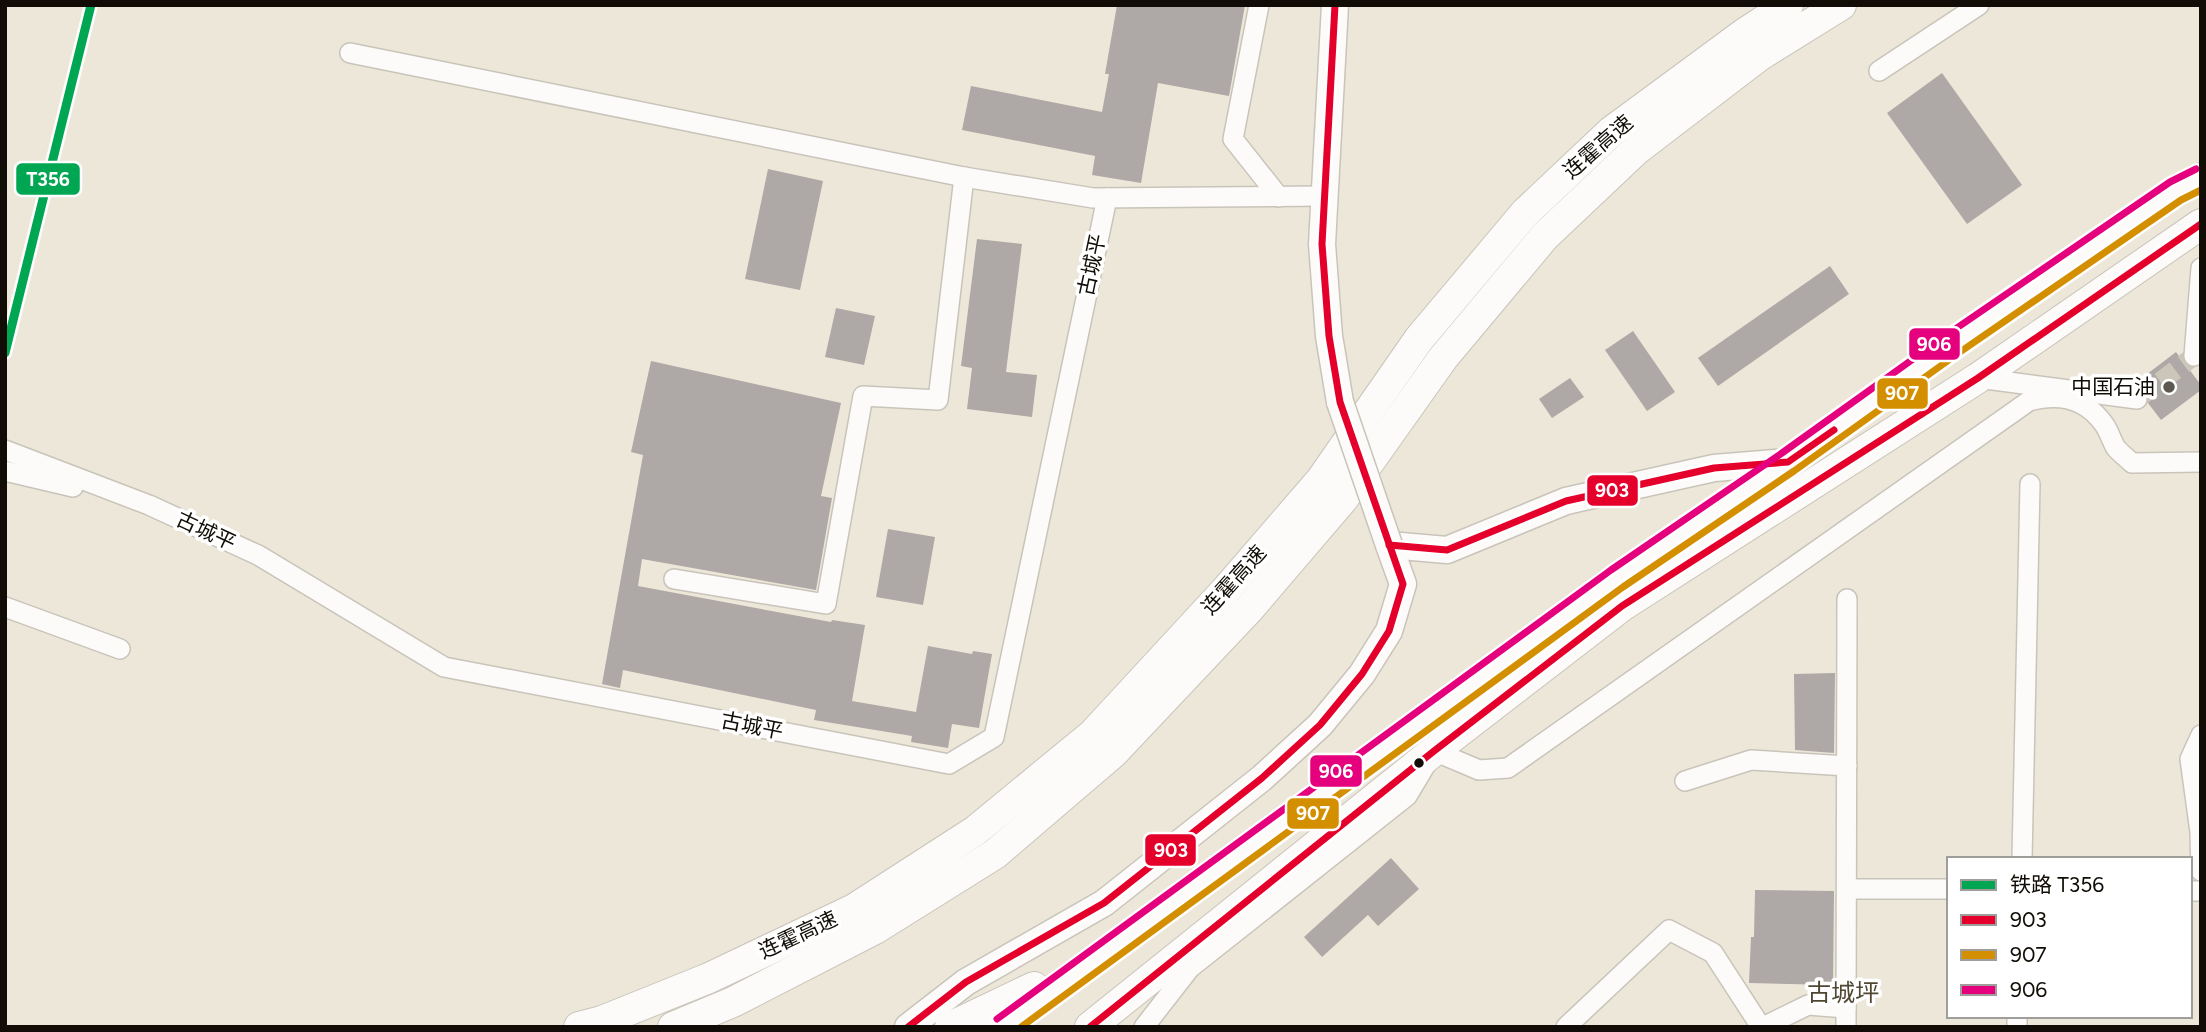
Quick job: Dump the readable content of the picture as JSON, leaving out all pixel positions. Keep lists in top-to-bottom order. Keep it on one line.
{"streets":{"highway":["连霍高速"],"street":["古城平"]},"districts":["古城坪"],"places":["中国石油"],"lines":["rail line T356","transit line 903","transit line 906","transit line 907"],"legend":["铁路 T356","903","907","906"]}
